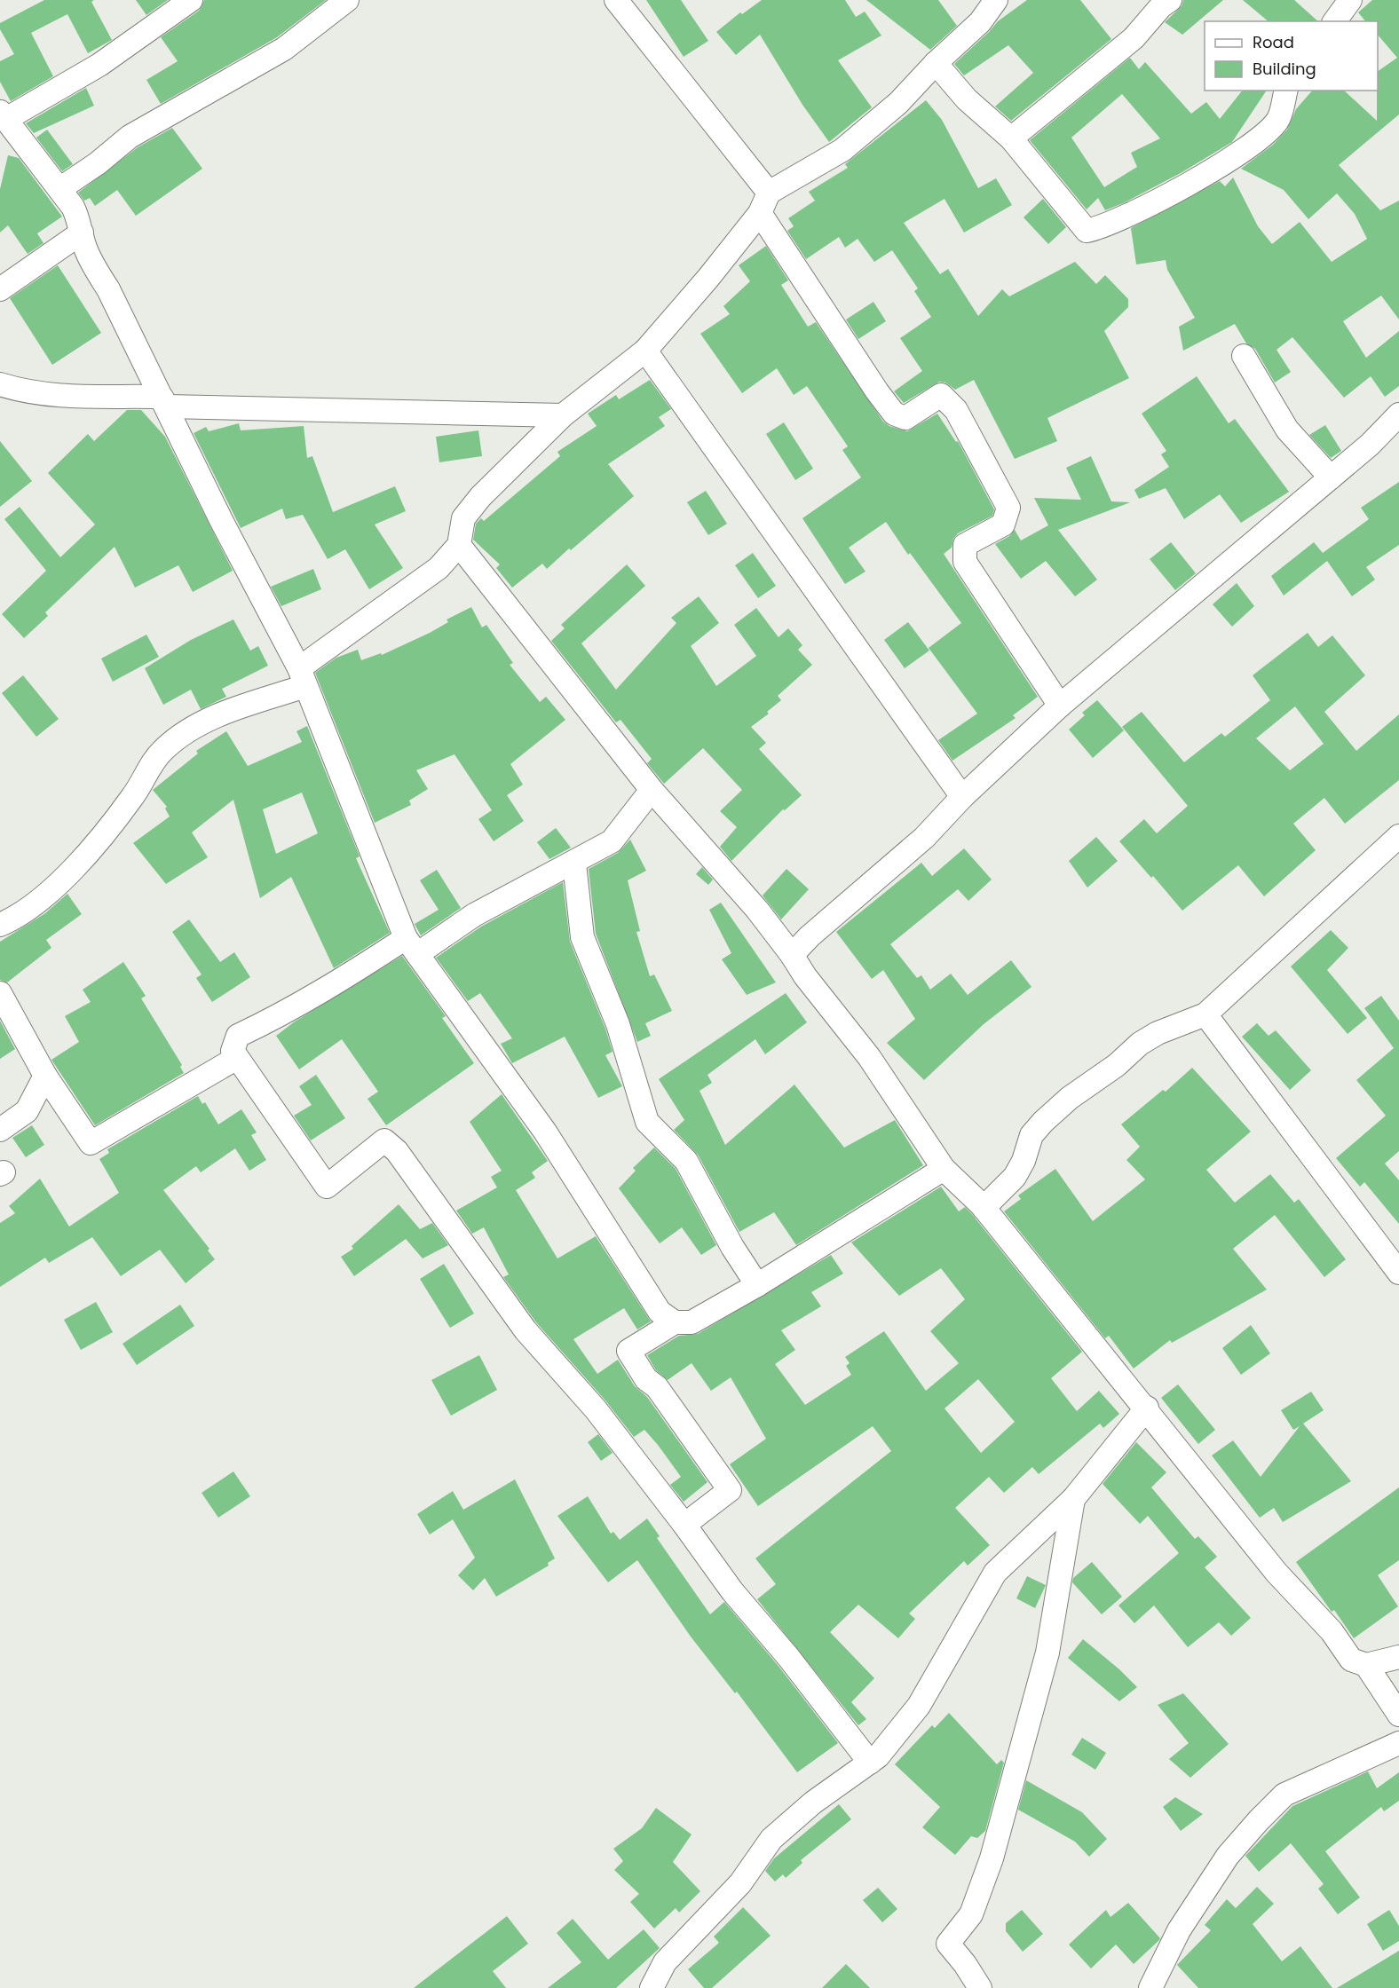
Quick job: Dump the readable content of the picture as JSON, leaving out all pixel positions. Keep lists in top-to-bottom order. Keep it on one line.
{"legend":["Road","Building"]}
